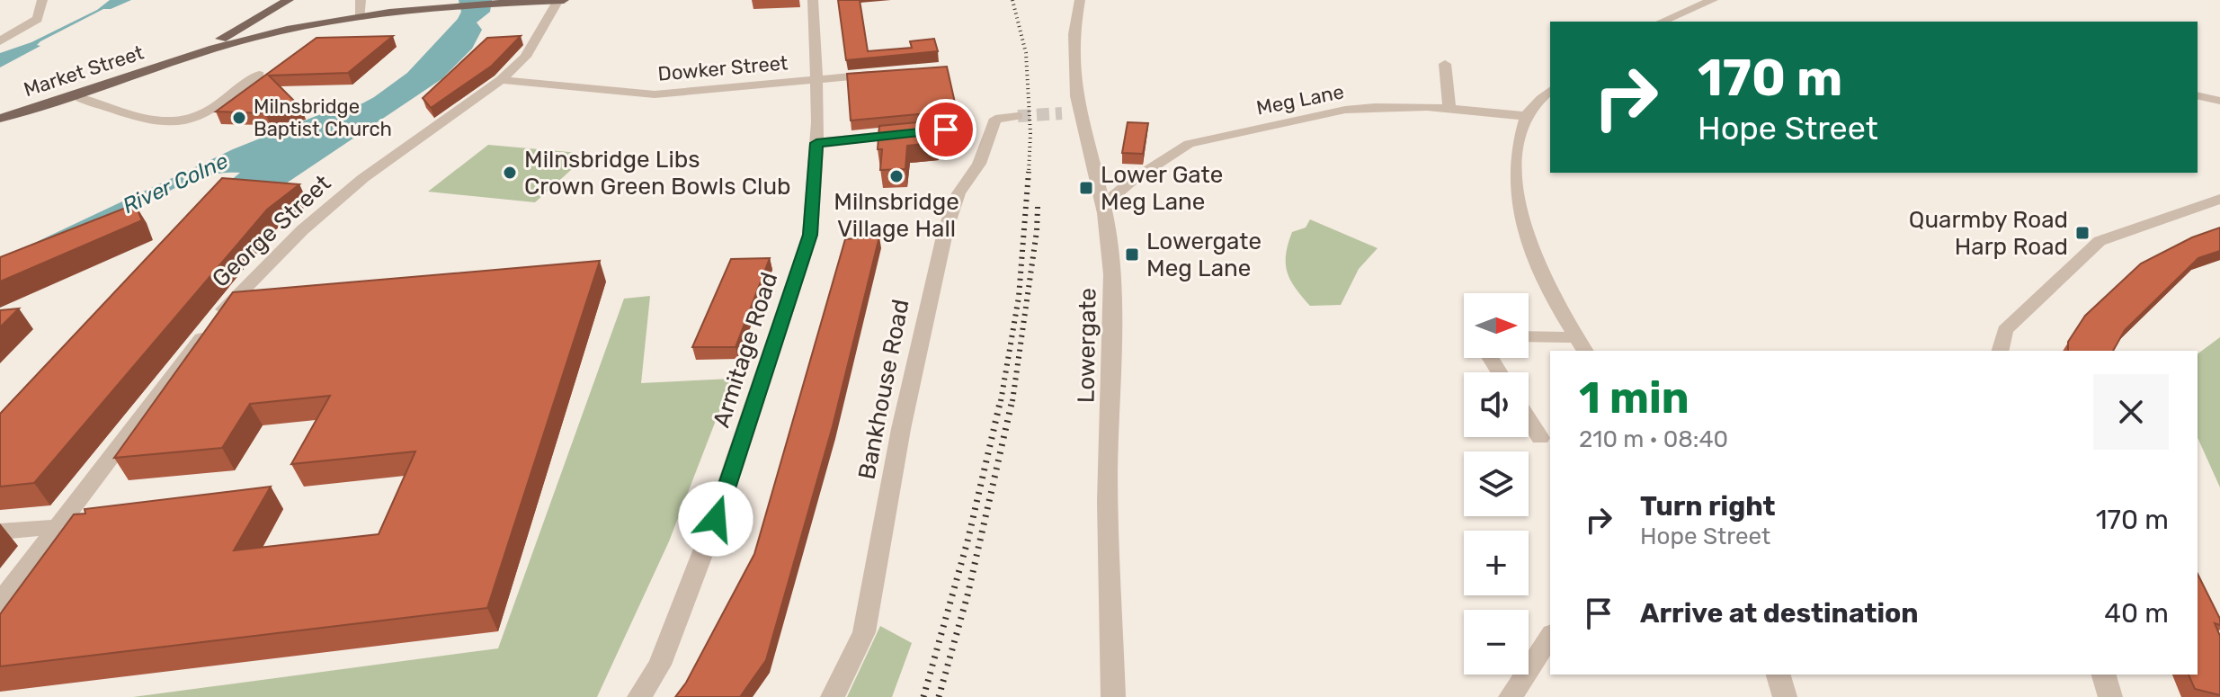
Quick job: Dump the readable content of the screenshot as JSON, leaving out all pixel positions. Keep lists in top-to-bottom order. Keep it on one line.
{"streets":{"main road":["Market Street"],"street":["Dowker Street","Meg Lane","George Street","Lowergate","Armitage Road","Bankhouse Road"]},"crossings":[["Dowker Street","George Street"],["Dowker Street","Armitage Road"],["Market Street","George Street"],["Meg Lane","Lowergate"]],"water":["River Colne"],"places":{"other":["Milnsbridge Baptist Church","Milnsbridge Libs Crown Green Bowls Club","Milnsbridge Village Hall"],"transit":["Lower Gate Meg Lane","Quarmby Road Harp Road","Lowergate Meg Lane"]},"north":"right","page":{"turn":["170 m","Hope Street"],"map_buttons":["+","−"],"heading":["1 min","210 m · 08:40"],"list":[{"name":"Turn right","note":"Hope Street","value":"170 m"},{"name":"Arrive at destination","value":"40 m"}]}}
